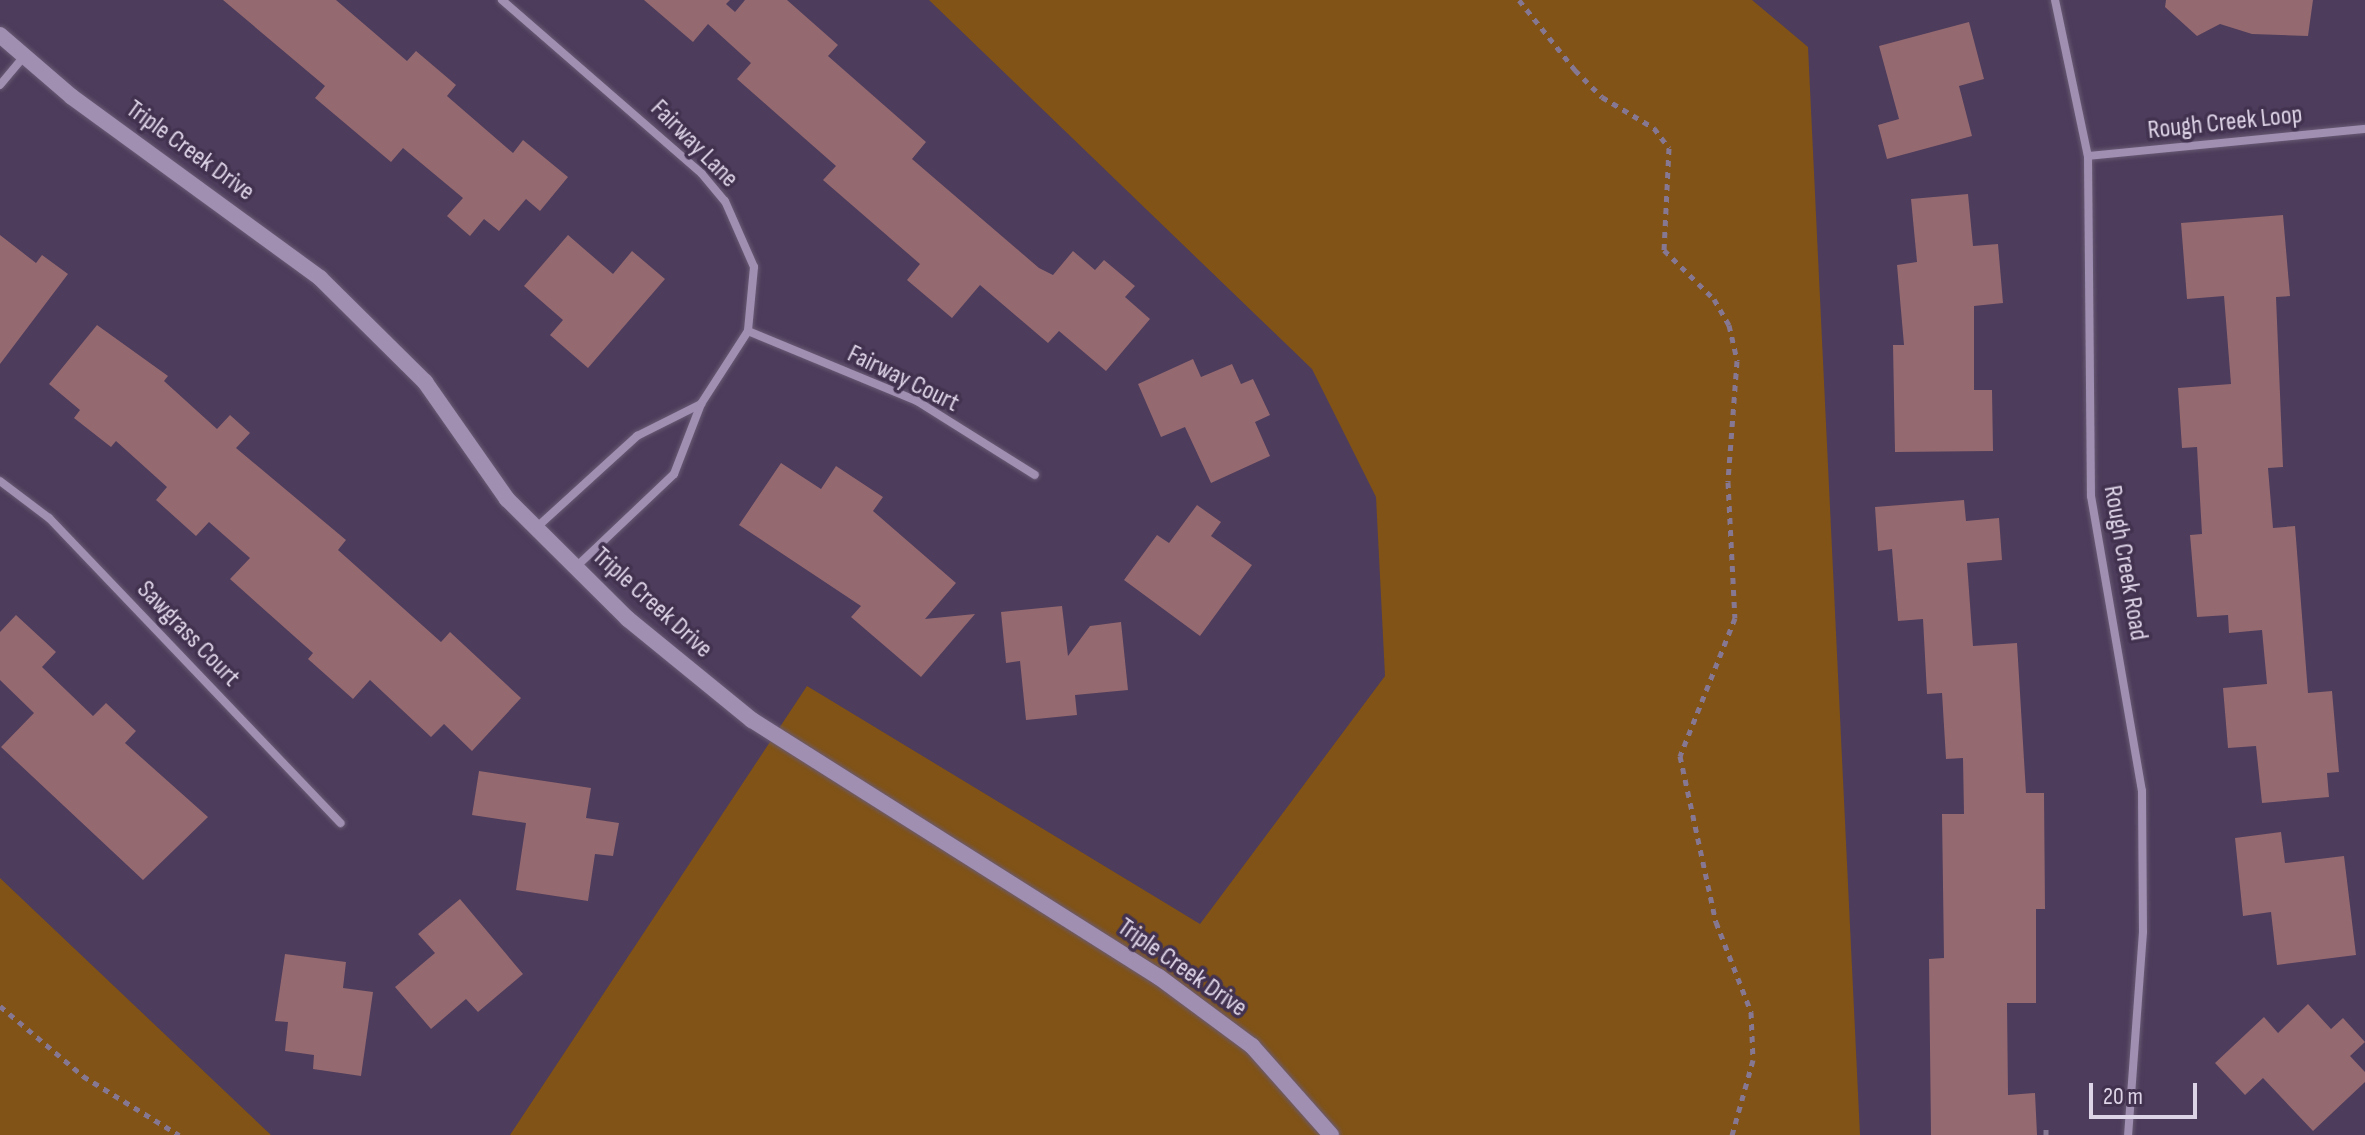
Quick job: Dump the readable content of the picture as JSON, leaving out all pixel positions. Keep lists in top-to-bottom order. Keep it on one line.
{"streets":{"street":["Rough Creek Loop","Fairway Lane","Triple Creek Drive","Fairway Court","Rough Creek Road","Sawgrass Court"]},"crossings":[["Rough Creek Loop","Rough Creek Road"],["Fairway Lane","Triple Creek Drive"],["Fairway Lane","Fairway Court"]],"scale_bar":"20 m"}
